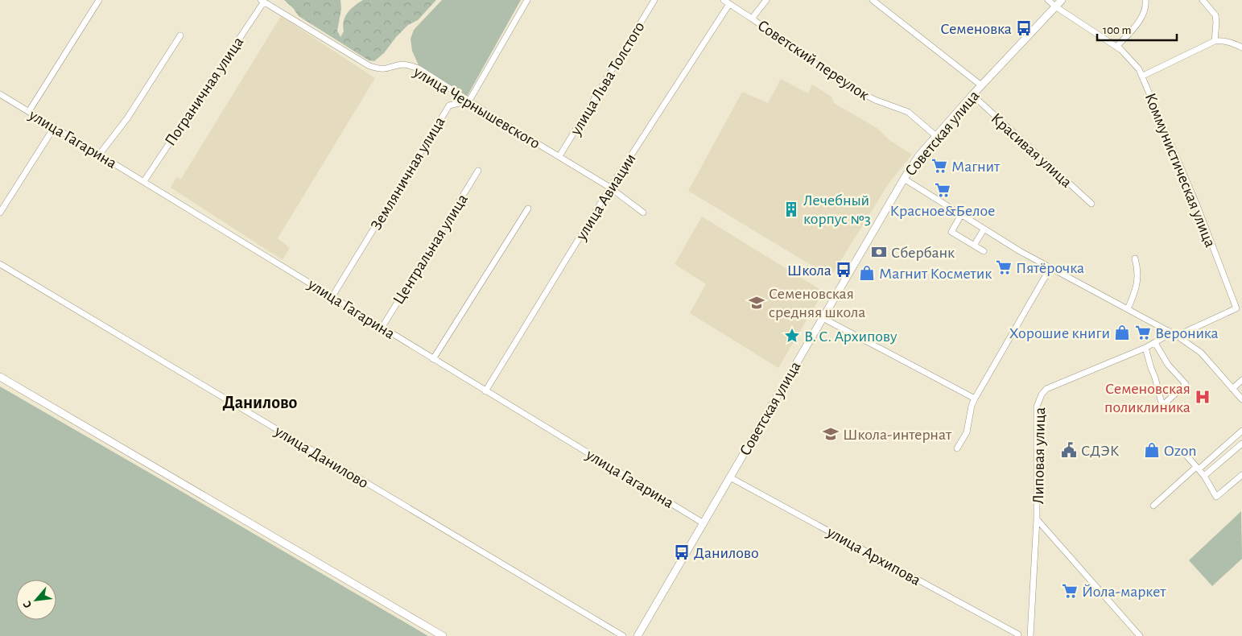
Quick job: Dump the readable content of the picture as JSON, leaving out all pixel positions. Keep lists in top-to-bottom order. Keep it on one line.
{"streets":{"main road":["Советская улица"],"street":["Советский переулок","улица Льва Толстого","Пограничная улица","улица Чернышевского","улица Гагарина","Красивая улица","Коммунистическая улица","Земляничная улица","улица Авиации","Центральная улица","Липовая улица","улица Данилово","улица Архипова"]},"crossings":[["Советский переулок","Советская улица"],["улица Льва Толстого","улица Чернышевского"],["Пограничная улица","улица Чернышевского"],["Пограничная улица","улица Гагарина"],["улица Чернышевского","Земляничная улица"],["улица Чернышевского","улица Авиации"],["Советская улица","улица Гагарина"],["Советская улица","Красивая улица"],["Советская улица","Коммунистическая улица"],["Советская улица","улица Архипова"],["улица Гагарина","Земляничная улица"],["улица Гагарина","улица Авиации"],["улица Гагарина","Центральная улица"]],"districts":["Данилово"],"places":{"bus stop":["Семеновка","Школа","Данилово"],"supermarket":["Магнит","Красное&Белое","Пятёрочка","Вероника","Йола-маркет"],"building":["Лечебный корпус №3"],"bank":["Сбербанк"],"shop":["Магнит Косметик","Хорошие книги","Ozon"],"school or university":["Семеновская средняя школа","Школа-интернат"],"place":["В. С. Архипову"],"hospital":["Семеновская поликлиника"],"public building":["СДЭК"]},"scale_bar":"100 m","north":"bottom left"}
